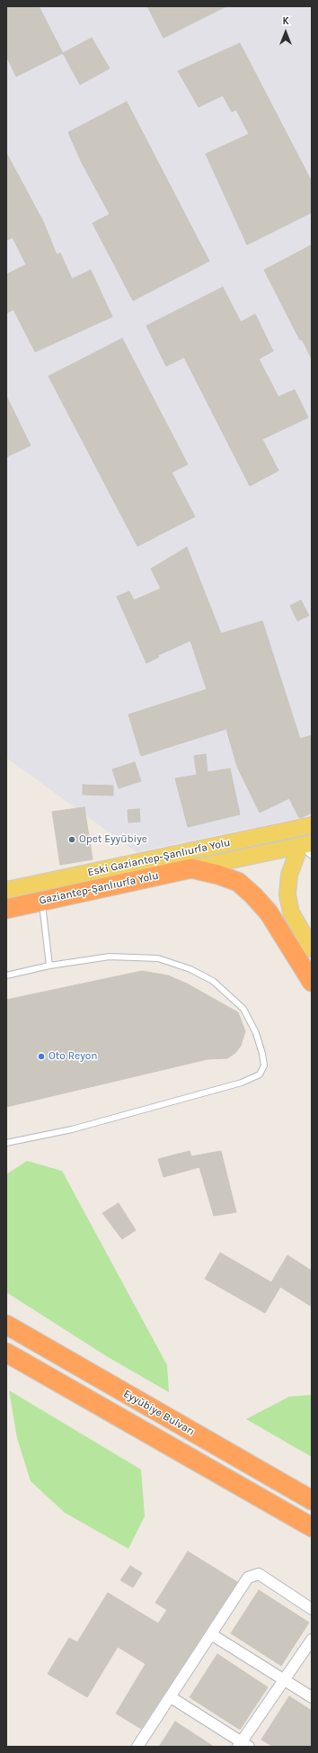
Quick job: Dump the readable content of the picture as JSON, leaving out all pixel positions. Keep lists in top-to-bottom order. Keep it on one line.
{"streets":{"highway":["Gaziantep-Şanlıurfa Yolu","Eyyübiye Bulvarı"],"main road":["Eski Gaziantep-Şanlıurfa Yolu"]},"crossings":[["Eski Gaziantep-Şanlıurfa Yolu","Gaziantep-Şanlıurfa Yolu"]],"places":["Opet Eyyübiye","Oto Reyon"],"north":"top"}
